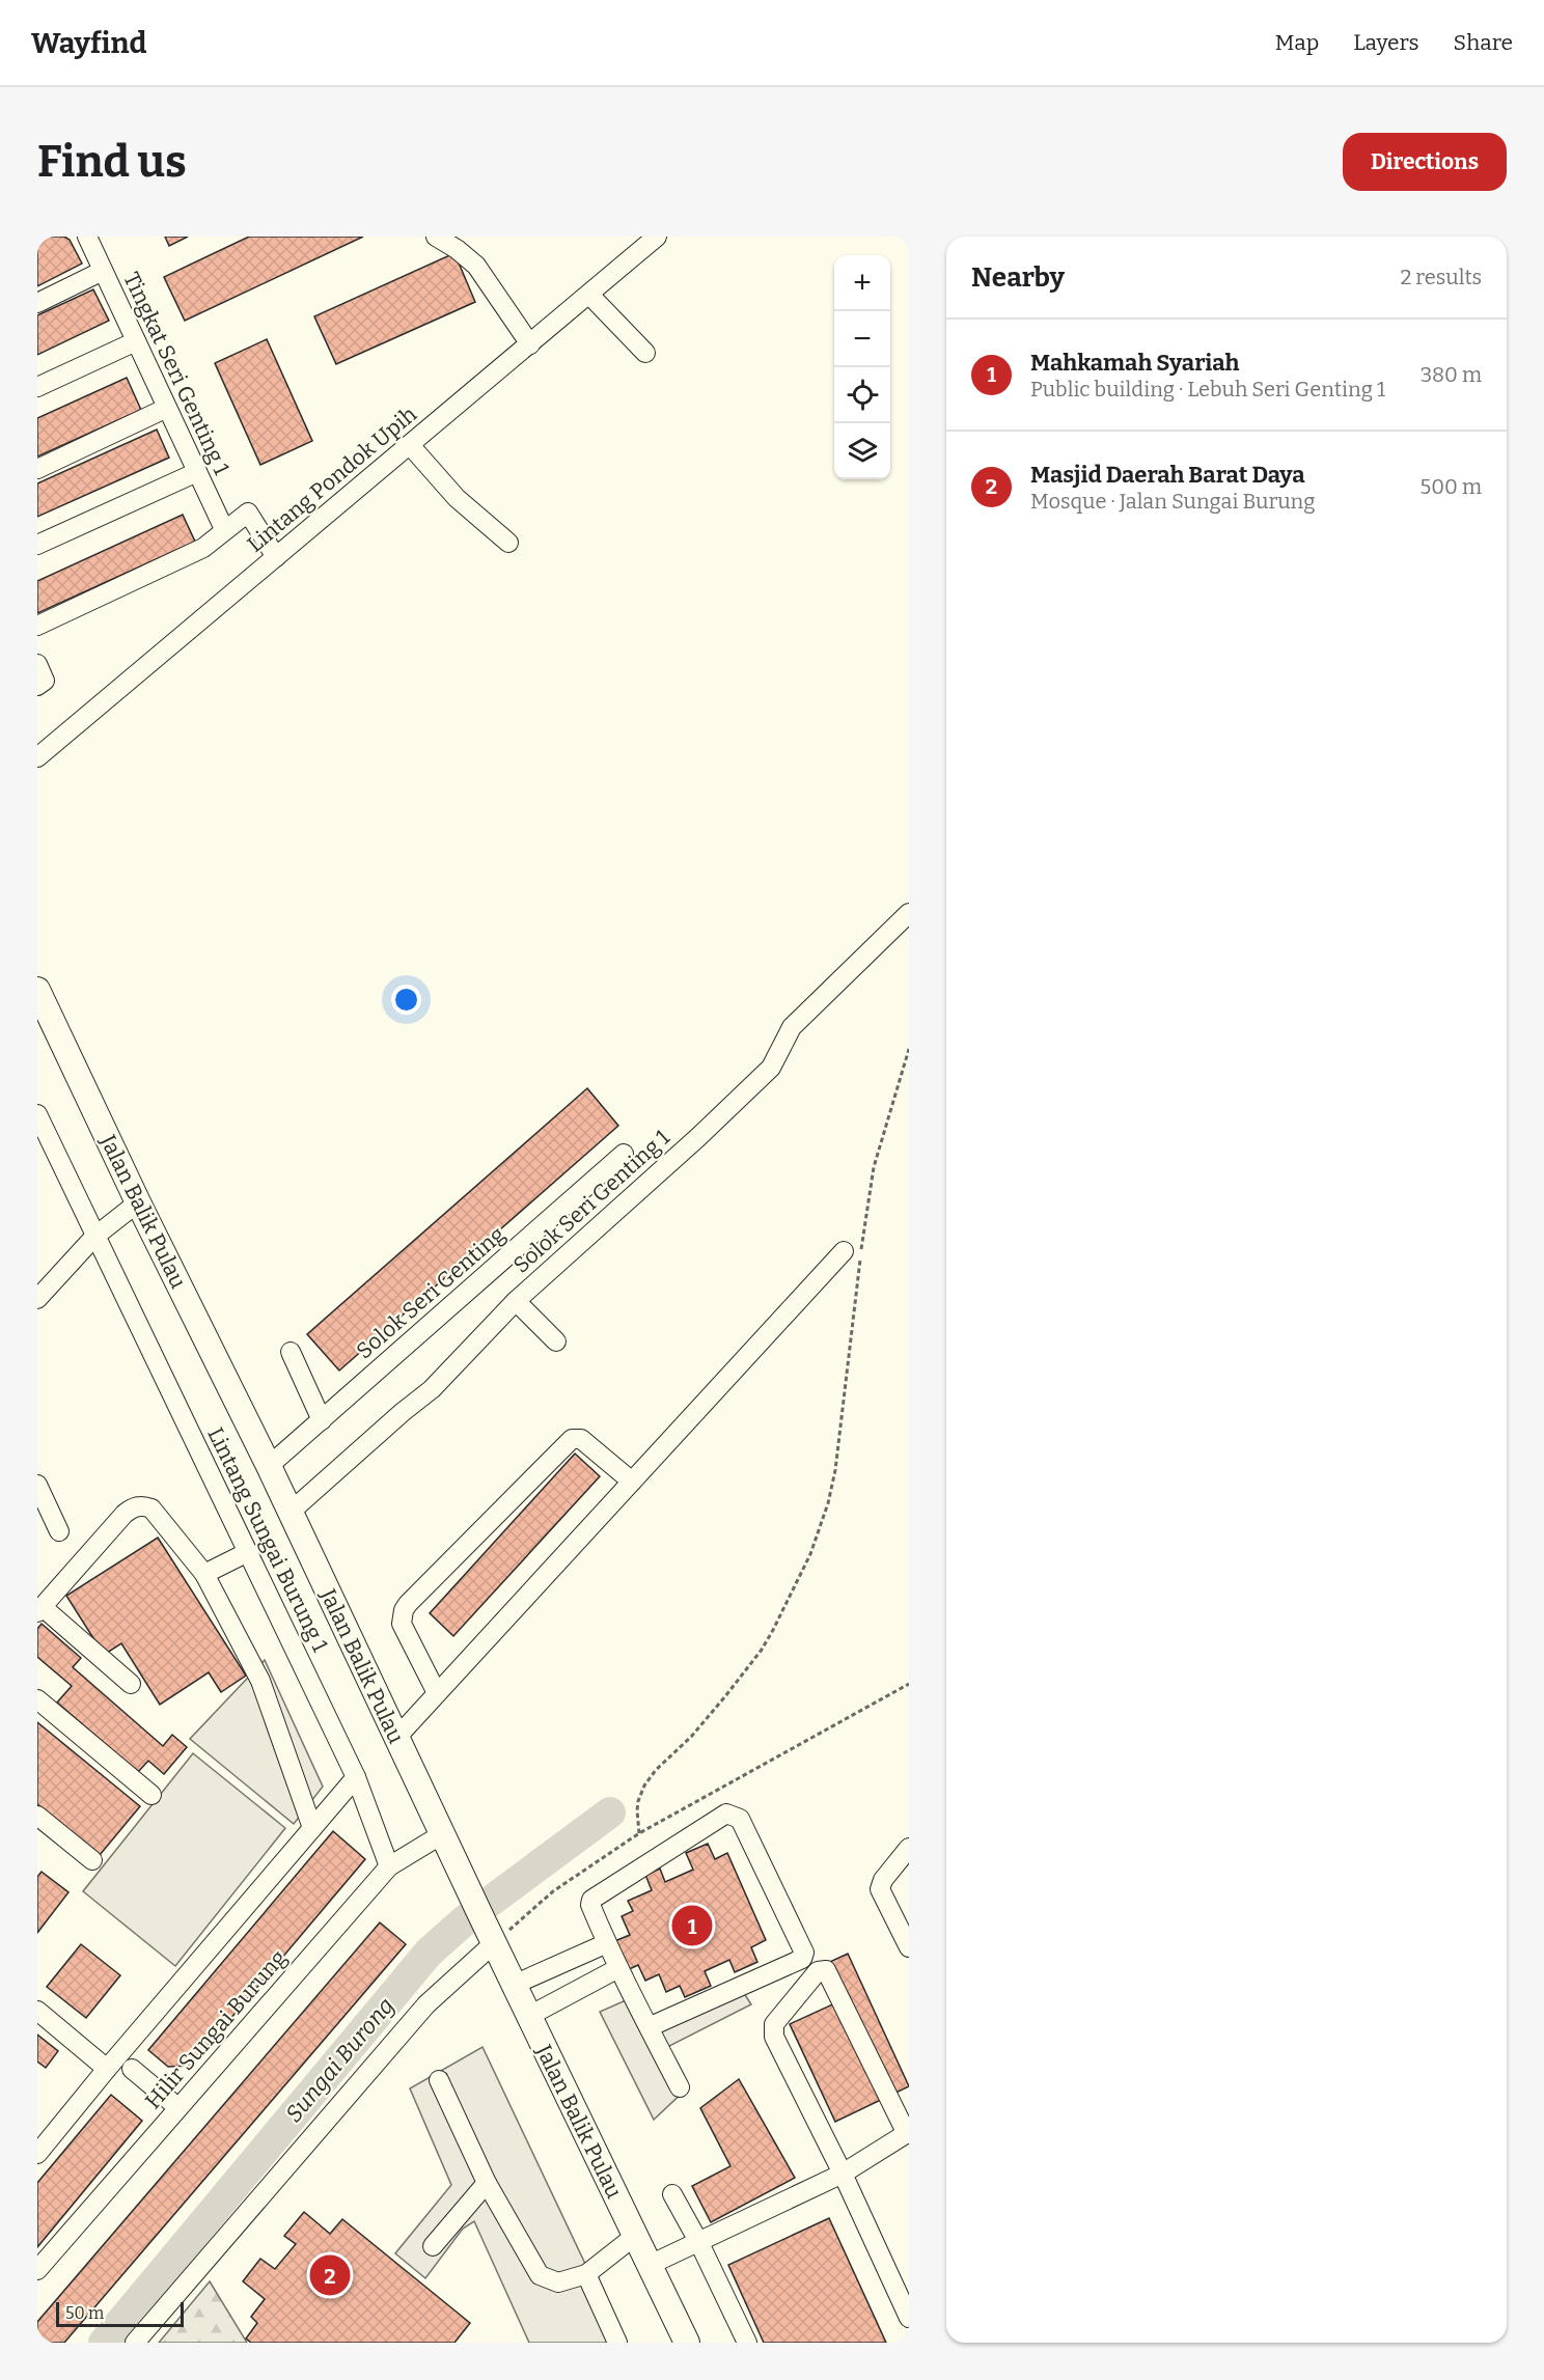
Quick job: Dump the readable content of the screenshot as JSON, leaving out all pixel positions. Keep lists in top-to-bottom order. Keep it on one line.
{"streets":{"main road":["Jalan Balik Pulau"],"street":["Tingkat Seri Genting 1","Lintang Pondok Upih","Solok Seri Genting 1","Solok Seri Genting","Lintang Sungai Burung 1","Hilir Sungai Burung"]},"crossings":[["Solok Seri Genting 1","Jalan Balik Pulau"],["Jalan Balik Pulau","Solok Seri Genting"],["Jalan Balik Pulau","Hilir Sungai Burung"],["Lintang Sungai Burung 1","Hilir Sungai Burung"]],"water":["Sungai Burong"],"scale_bar":"50 m","page":{"header":"Wayfind","nav":["Map","Layers","Share"],"buttons":"Directions","title":"Find us","heading":["Nearby","2 results"],"map_buttons":["+","−"],"list":[{"mark":"1","name":"Mahkamah Syariah","note":"Public building · Lebuh Seri Genting 1","value":"380 m"},{"mark":"2","name":"Masjid Daerah Barat Daya","note":"Mosque · Jalan Sungai Burung","value":"500 m"}],"pins":["1","2"],"scale":"50 m"}}
